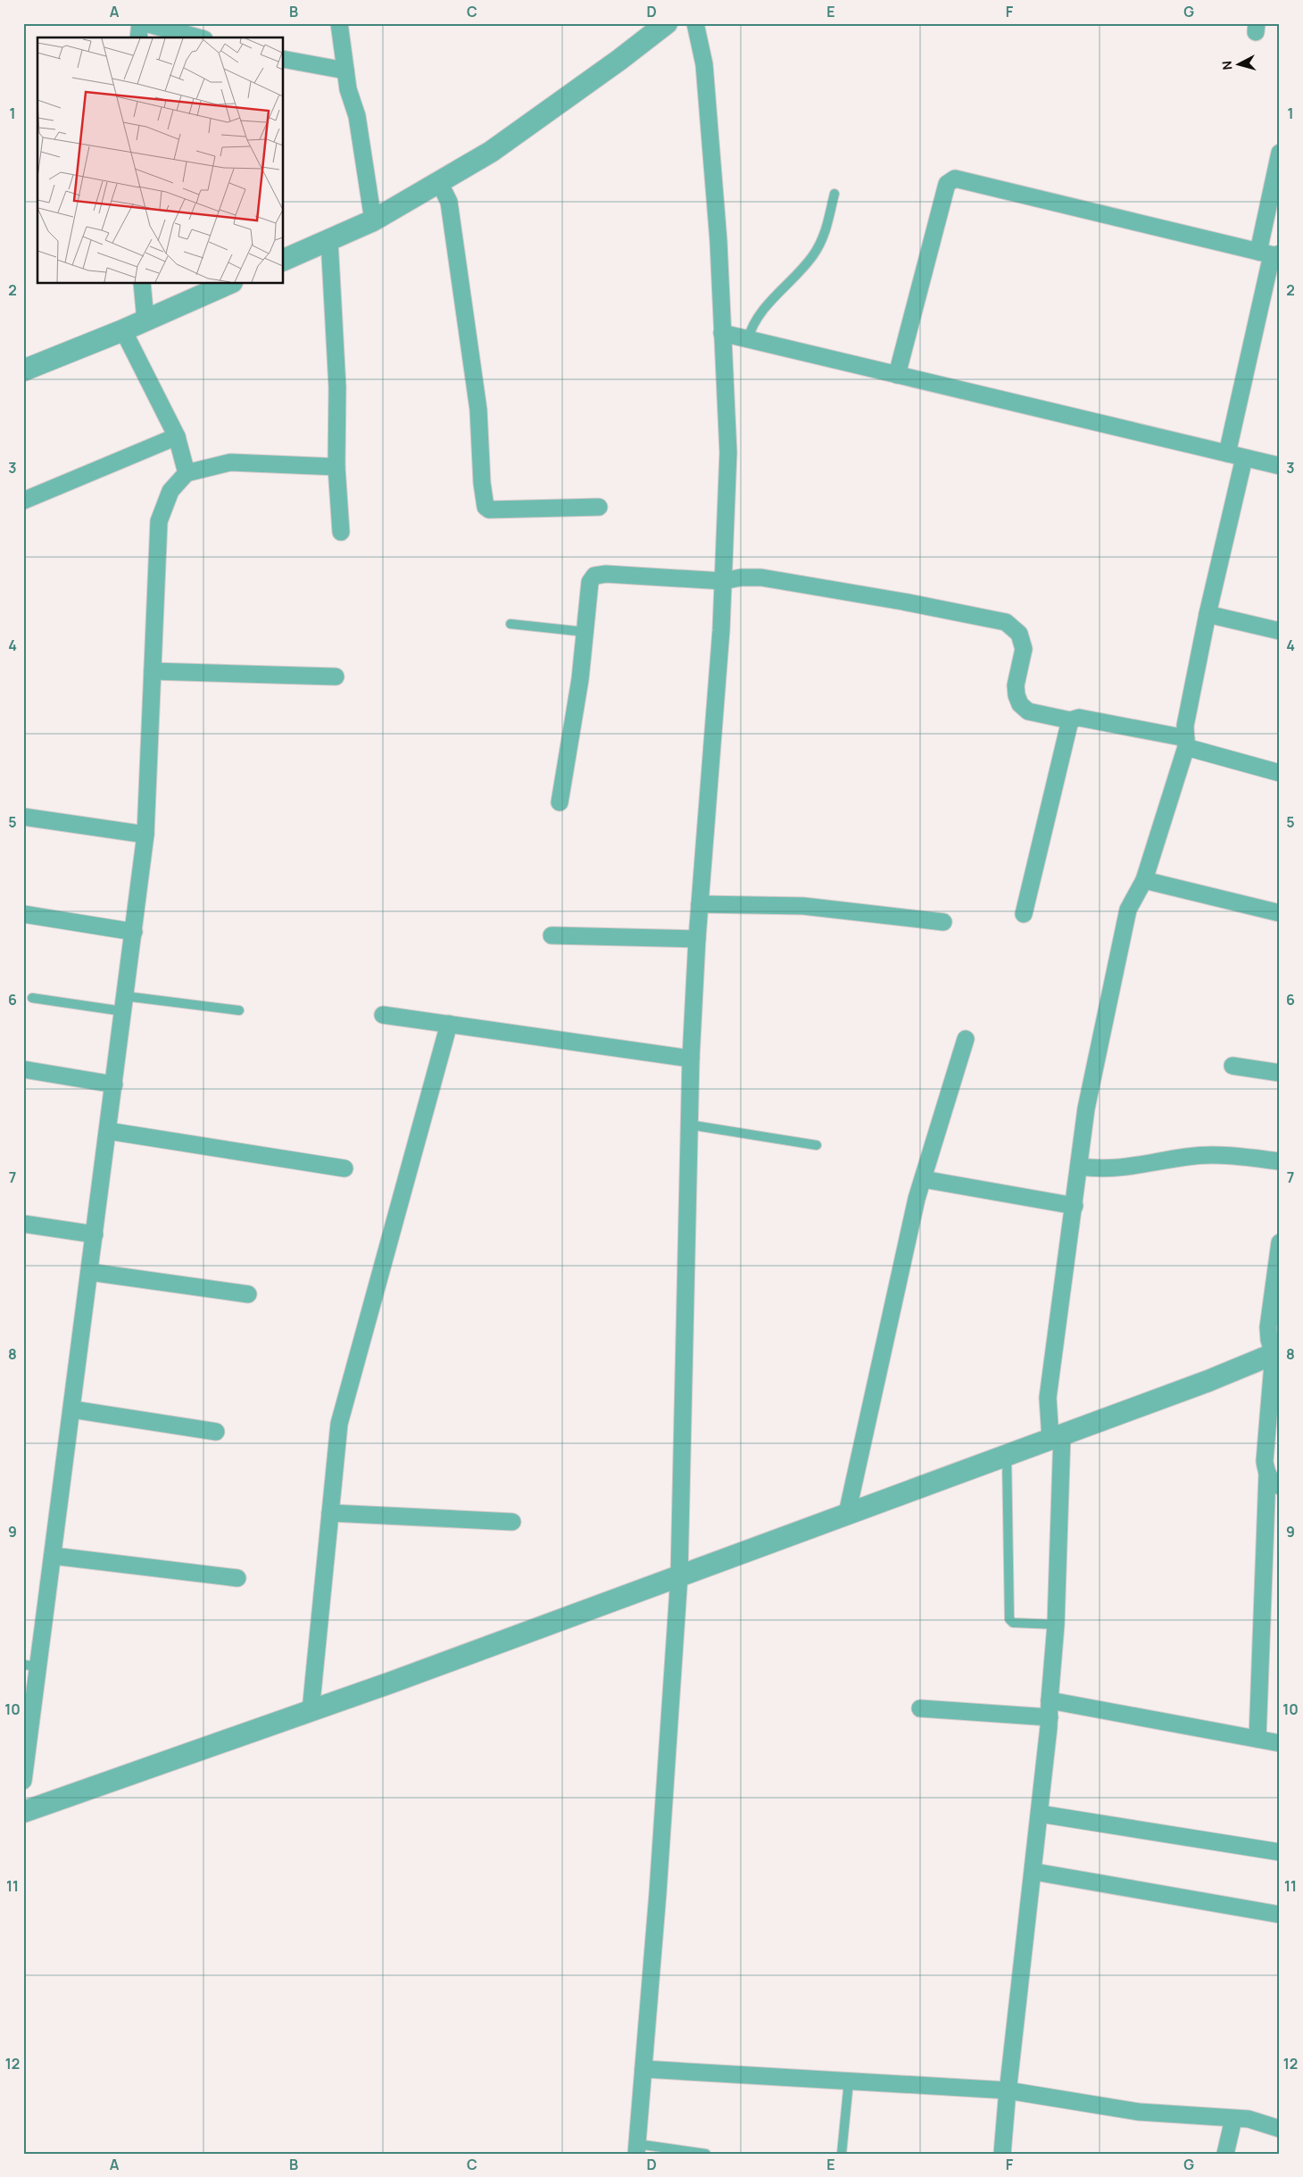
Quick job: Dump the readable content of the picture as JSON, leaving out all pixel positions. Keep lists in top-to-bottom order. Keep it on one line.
{"north":"left","grid":{"columns":["A","B","C","D","E","F","G"],"rows":["1","2","3","4","5","6","7","8","9","10","11","12"]}}
